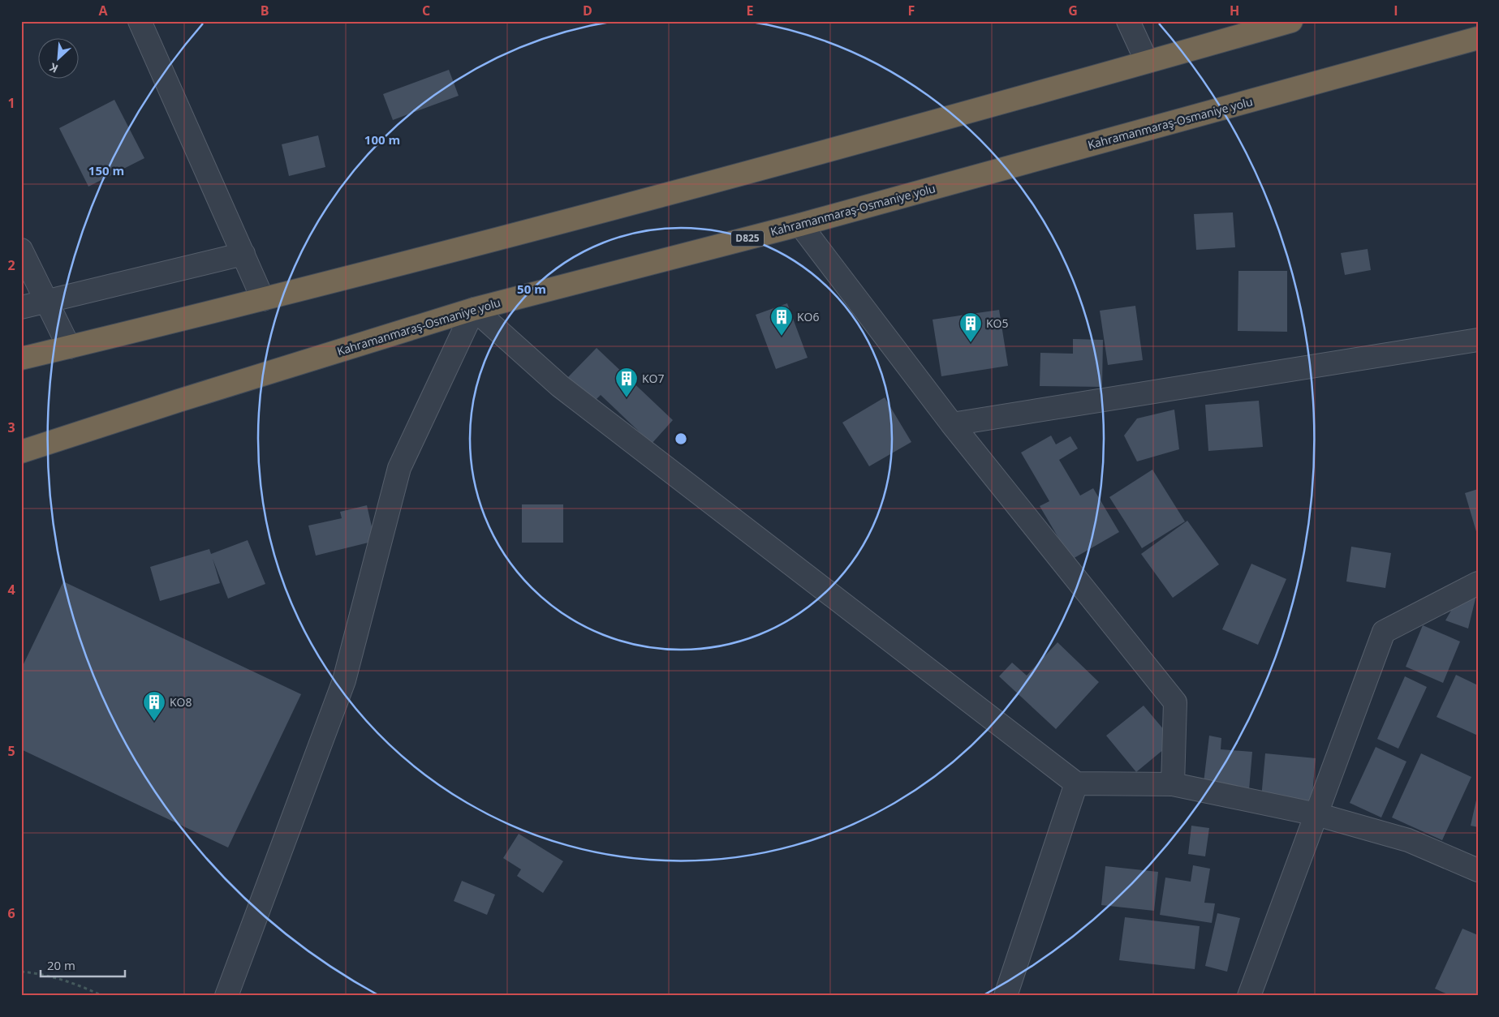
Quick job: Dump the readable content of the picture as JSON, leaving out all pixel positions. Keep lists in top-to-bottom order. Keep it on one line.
{"streets":{"highway":["Kahramanmaraş-Osmaniye yolu","D825"]},"places":{"building":["KO6","KO5","KO7","KO8"]},"scale_bar":"20 m","north":"bottom left","grid":{"columns":["A","B","C","D","E","F","G","H","I"],"rows":["1","2","3","4","5","6"]},"rings":["100 m","150 m","50 m"]}
